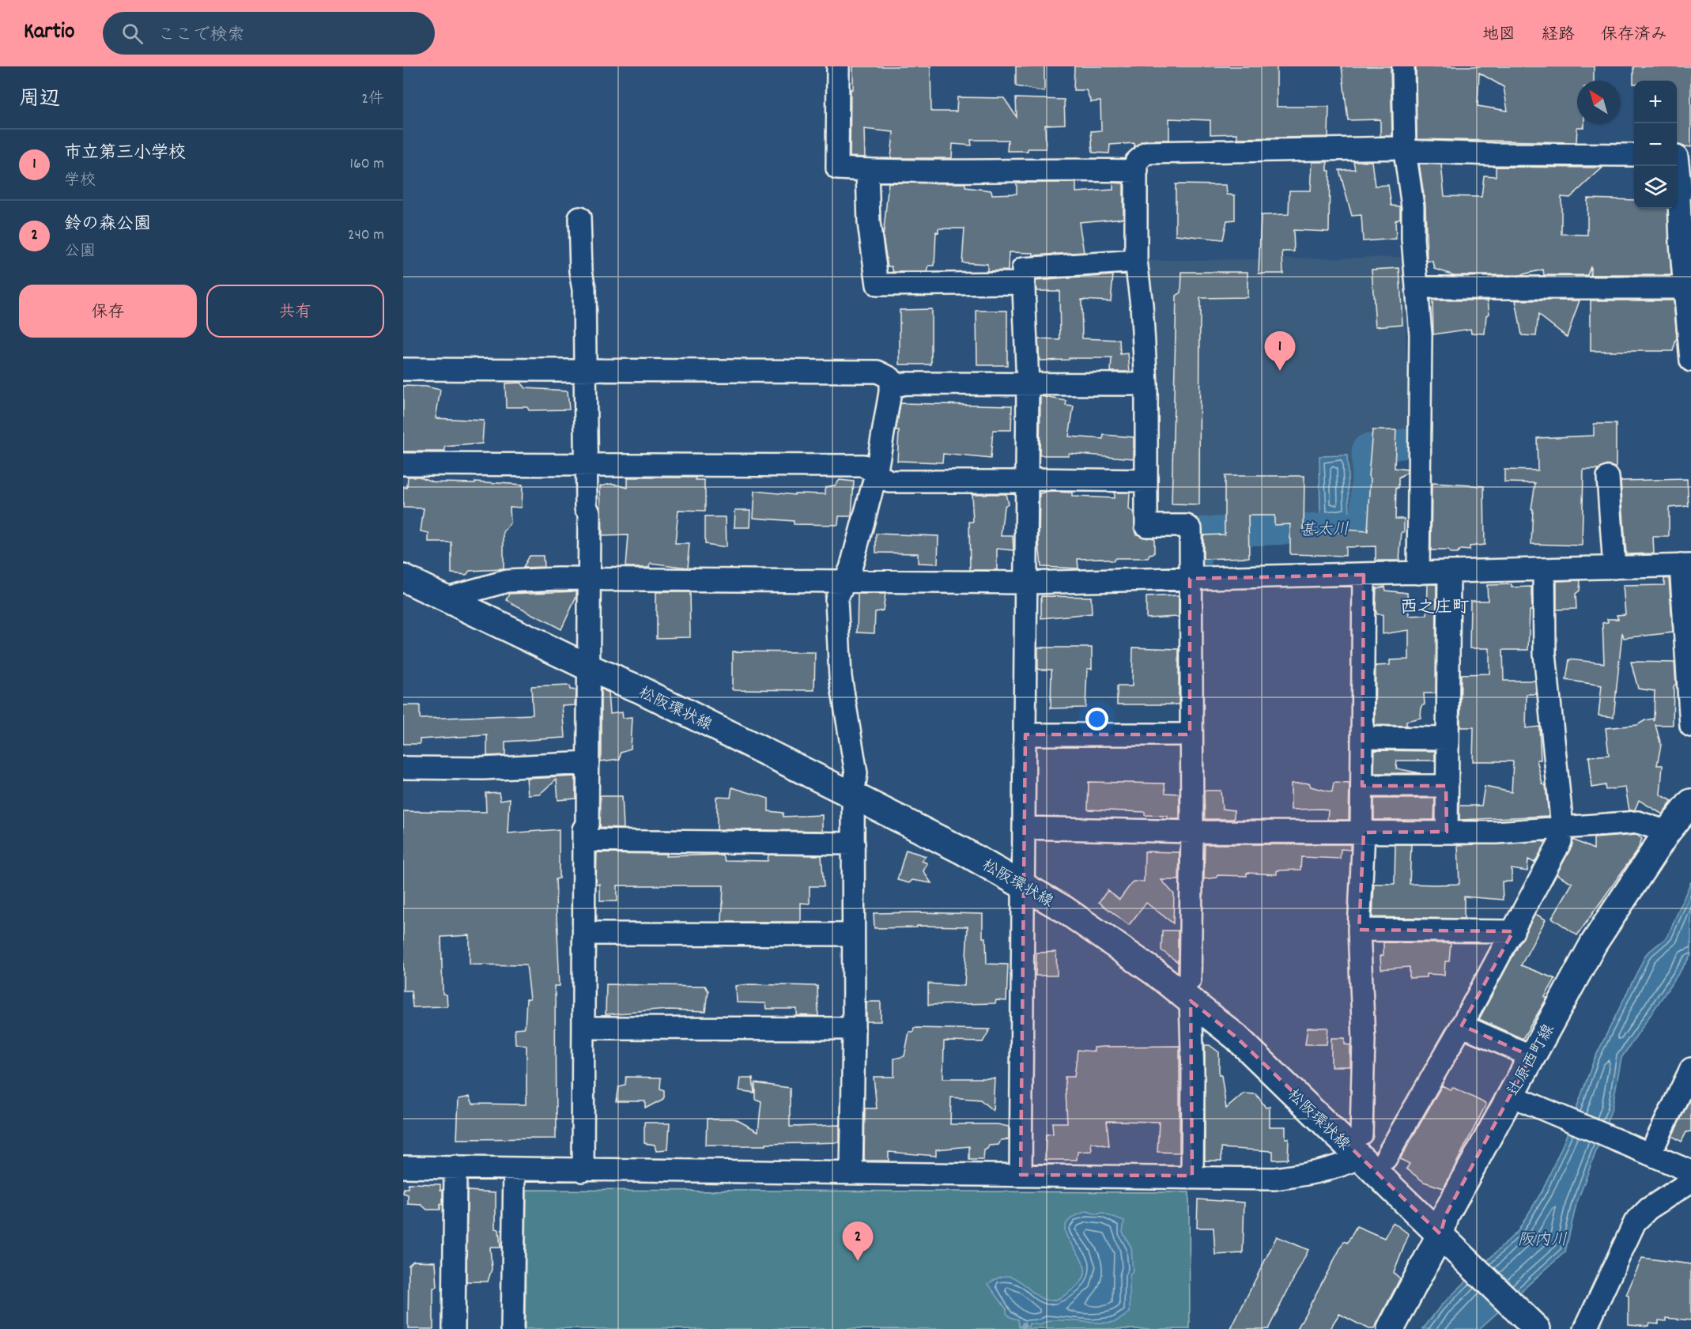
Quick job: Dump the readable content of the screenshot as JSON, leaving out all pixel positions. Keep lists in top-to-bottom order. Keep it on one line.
{"streets":{"main road":["松阪環状線","辻原西町線"]},"crossings":[["松阪環状線","辻原西町線"]],"districts":["西之庄町"],"water":["甚太川","阪内川"],"north":"top left","page":{"header":"Kartio","search":"ここで検索","nav":["地図","経路","保存済み"],"heading":["周辺","2件"],"map_buttons":["+","−"],"list":[{"mark":"1","name":"市立第三小学校","note":"学校","value":"160 m"},{"mark":"2","name":"鈴の森公園","note":"公園","value":"240 m"}],"buttons":["保存","共有"],"pins":["1","2"]}}
